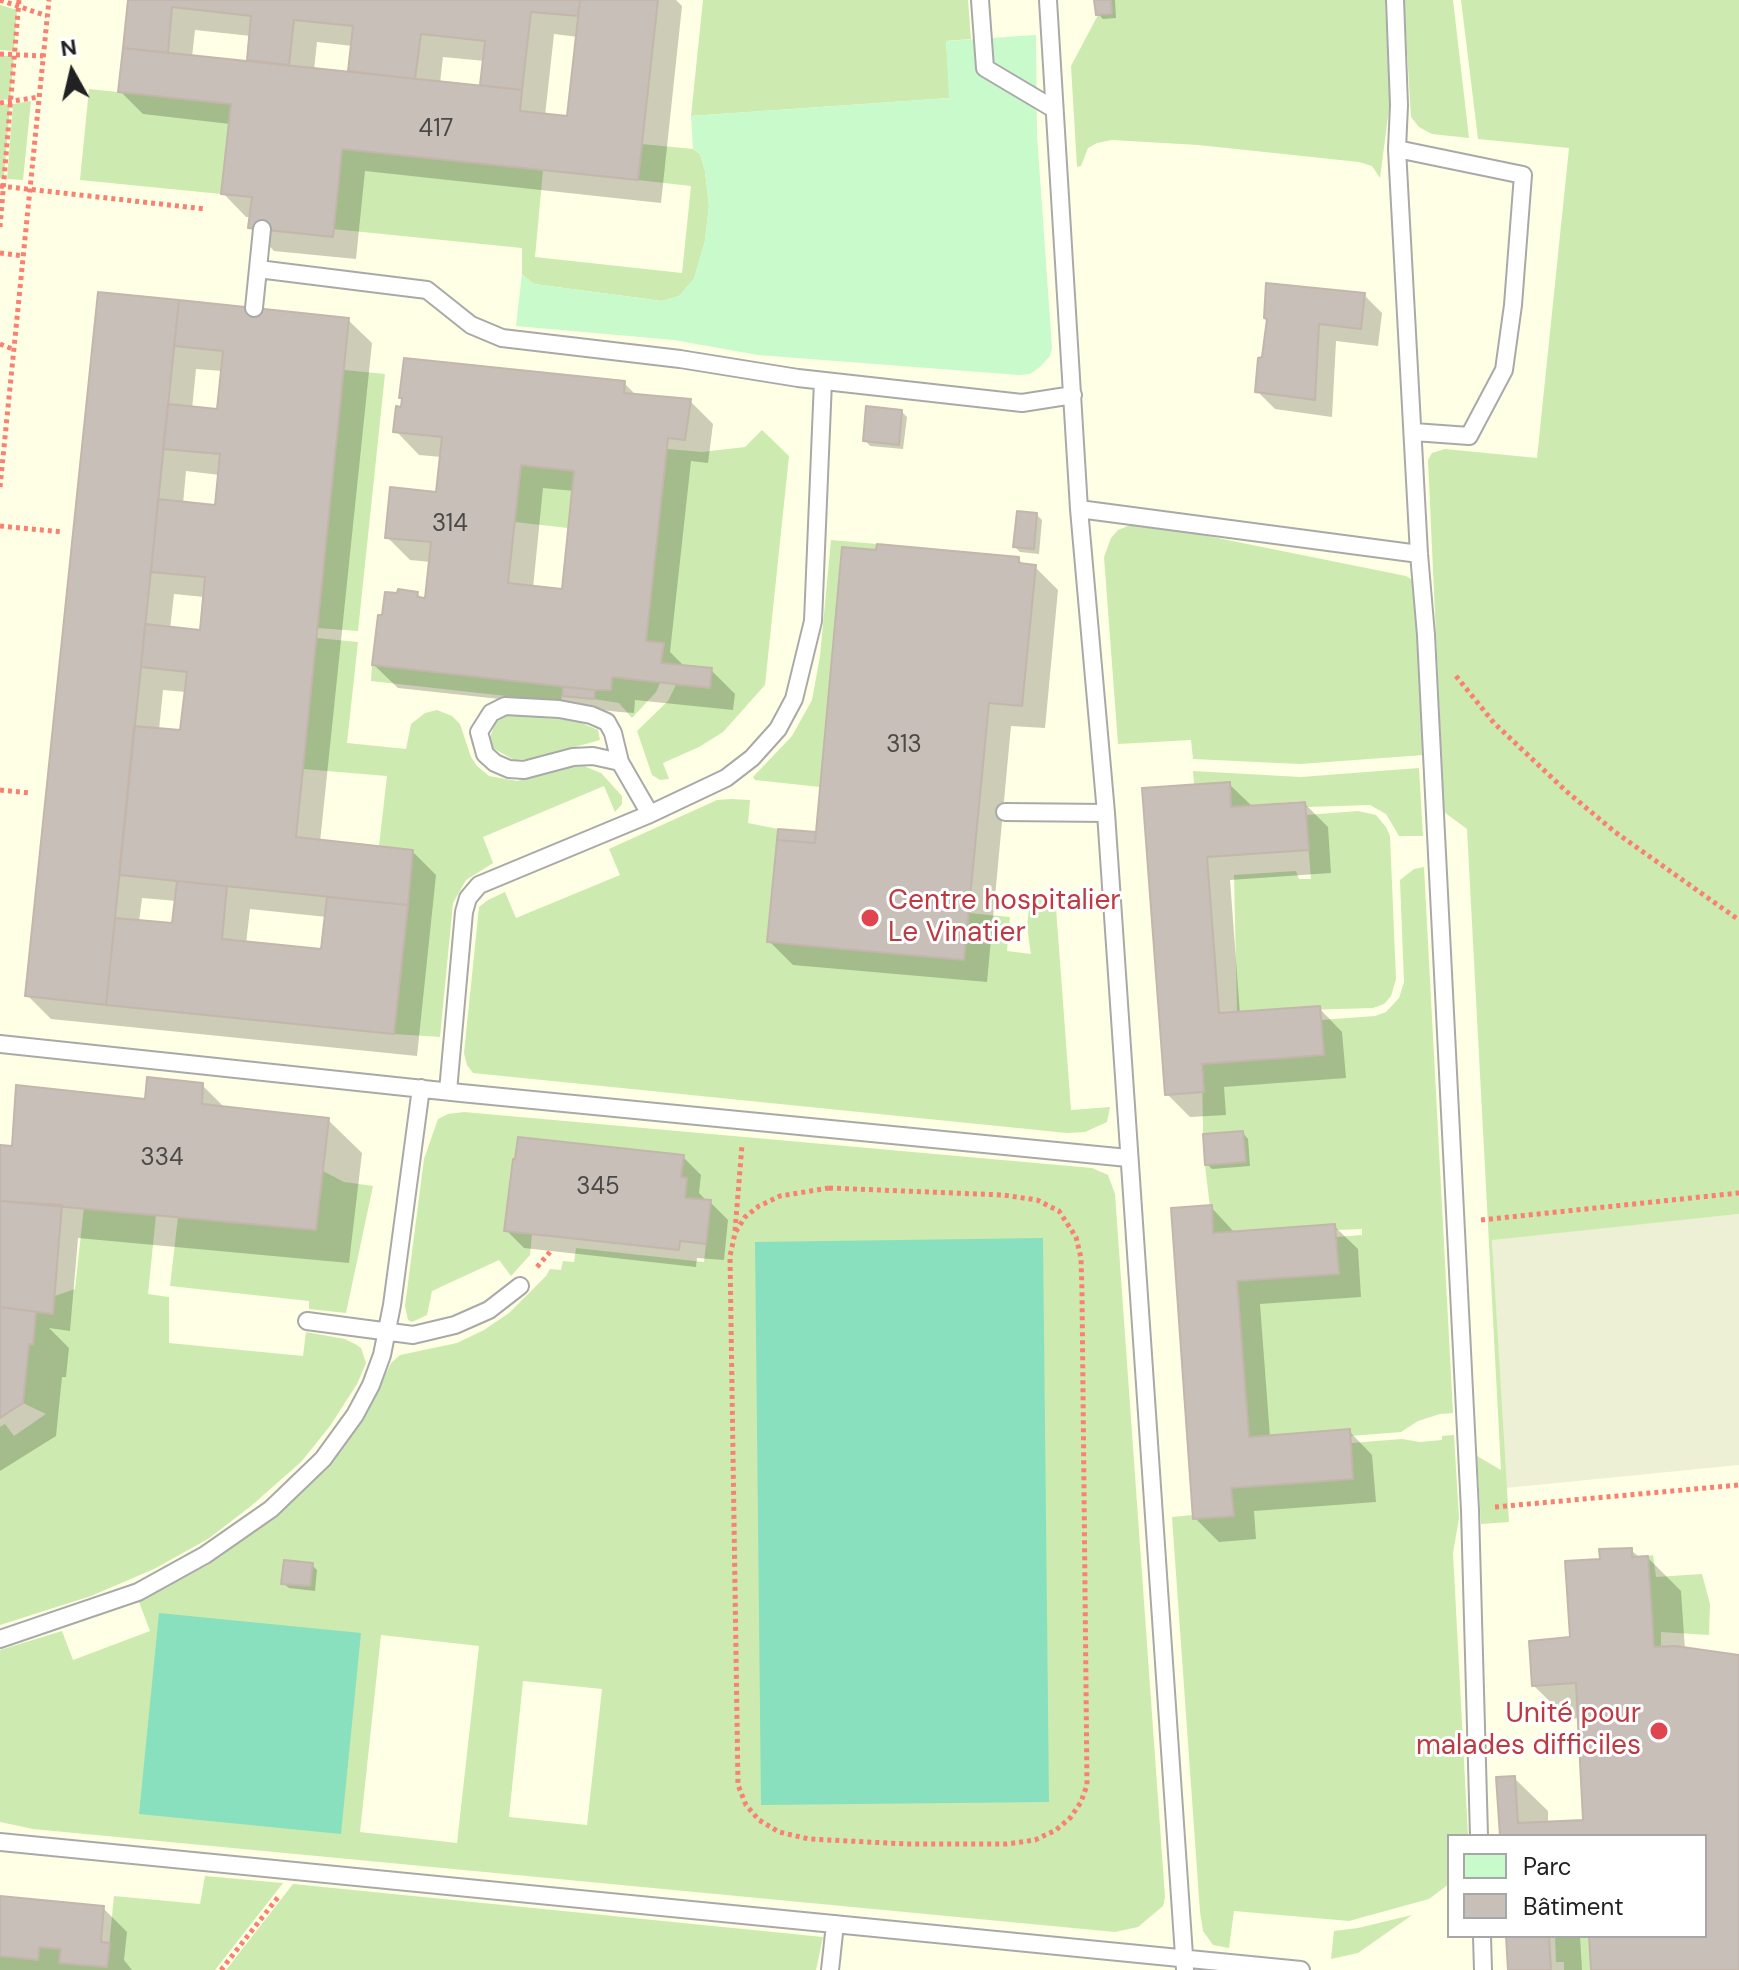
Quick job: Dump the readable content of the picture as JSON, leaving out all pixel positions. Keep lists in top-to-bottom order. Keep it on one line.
{"places":["Centre hospitalier Le Vinatier","Unité pour malades difficiles"],"house_numbers":["417","314","313","334","345"],"legend":["Parc","Bâtiment"],"north":"top"}
